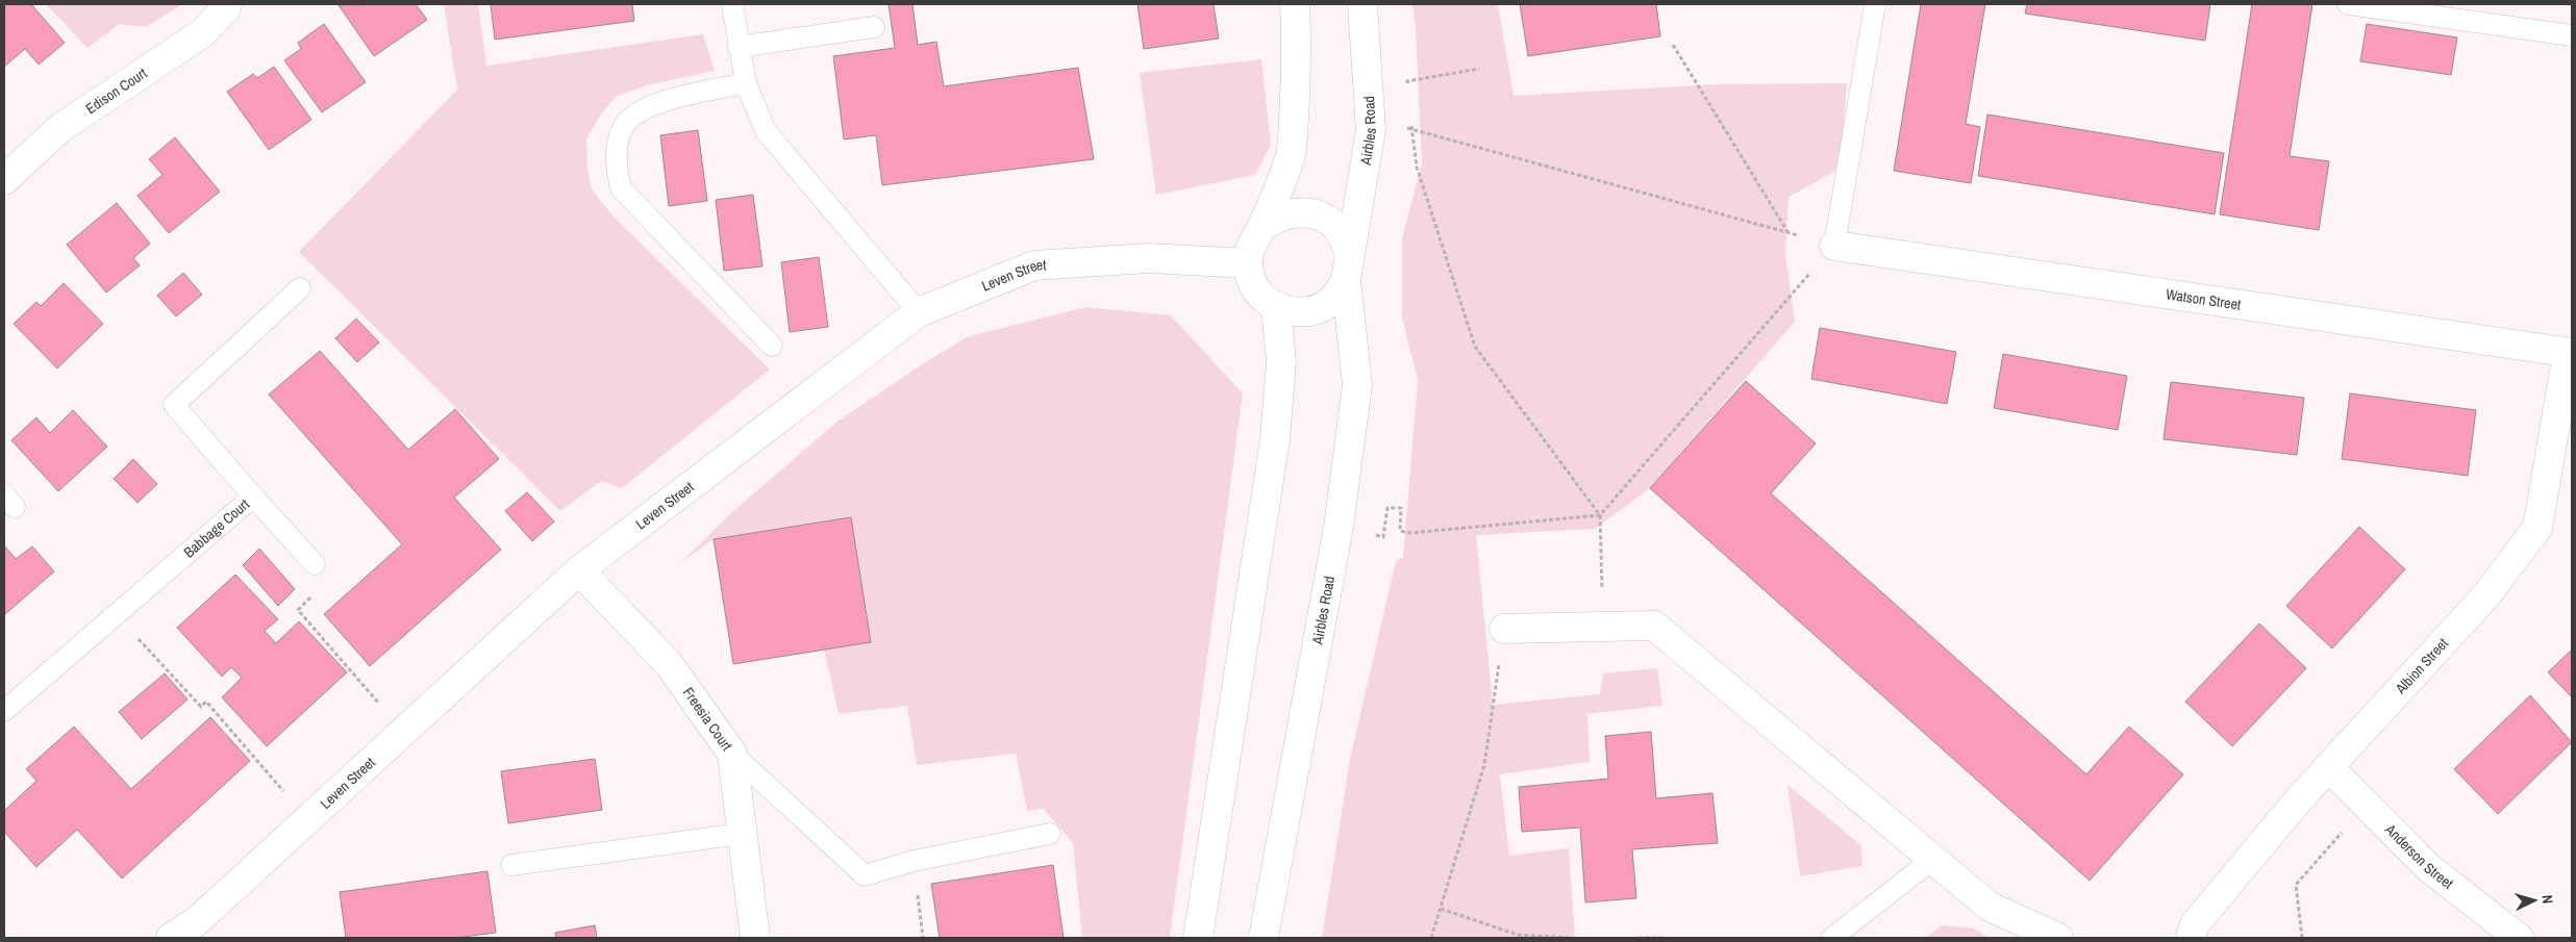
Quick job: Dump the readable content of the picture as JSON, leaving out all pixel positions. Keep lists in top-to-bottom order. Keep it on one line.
{"streets":{"street":["Edison Court","Airbles Road","Leven Street","Watson Street","Albion Street","Freesia Court","Anderson Street"],"lane":["Babbage Court"]},"crossings":[["Airbles Road","Leven Street"],["Leven Street","Freesia Court"],["Watson Street","Albion Street"],["Albion Street","Anderson Street"]],"north":"right"}
